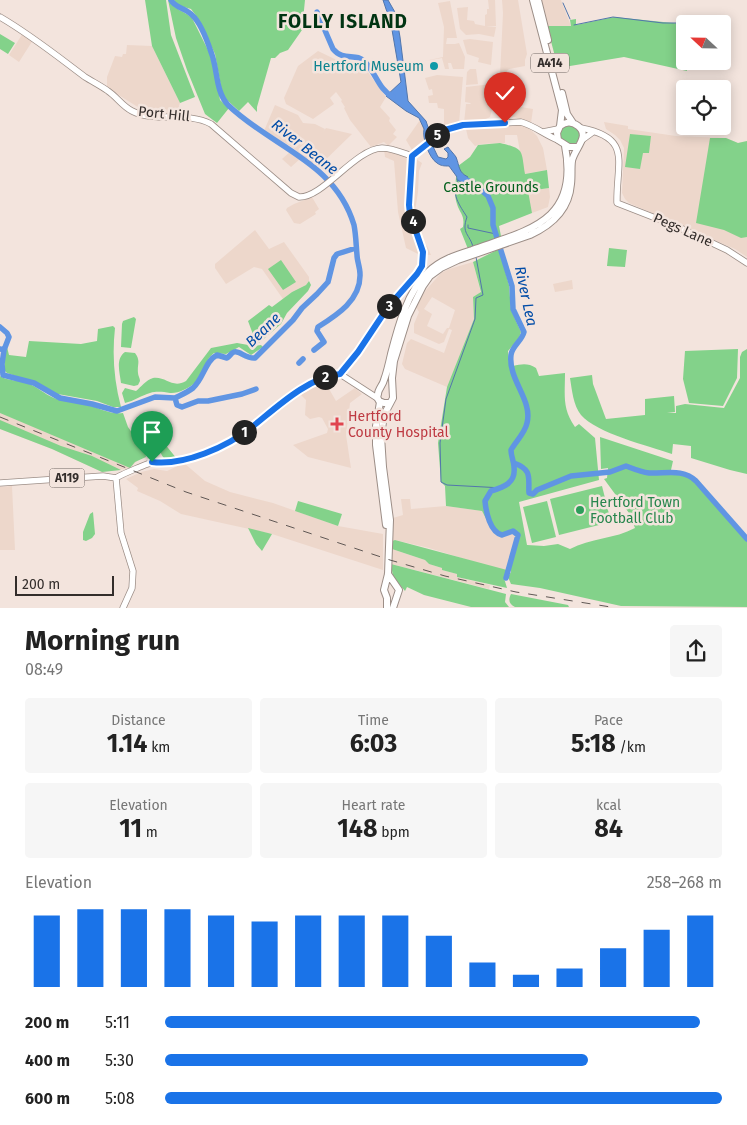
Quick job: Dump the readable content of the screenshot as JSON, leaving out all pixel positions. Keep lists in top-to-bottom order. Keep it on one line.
{"streets":{"highway":["A414"],"main road":["Port Hill","Pegs Lane","A119"]},"districts":["FOLLY ISLAND"],"water":["River Beane","River Lea","Beane"],"parks":["Castle Grounds"],"places":{"other":["Hertford Museum","Hertford Town Football Club"],"health":["Hertford County Hospital"]},"scale_bar":"200 m","north":"left","page":{"pins":["5","4","3","2","1"],"scale":"200 m","heading":["Morning run","08:49"],"stats":[["Distance","1.14 km"],["Time","6:03"],["Pace","5:18 /km"],["Elevation","11 m"],["Heart rate","148 bpm"],["kcal","84"]],"chart":["Elevation","258–268 m"],"list":[{"name":"200 m","note":"5:11"},{"name":"400 m","note":"5:30"},{"name":"600 m","note":"5:08"}]}}
